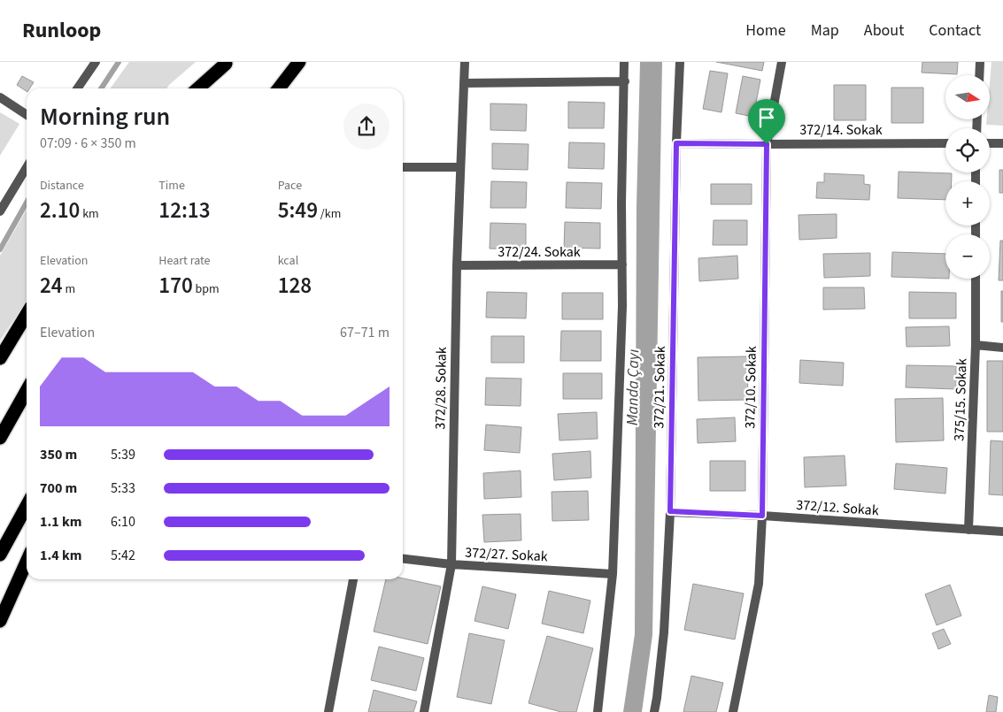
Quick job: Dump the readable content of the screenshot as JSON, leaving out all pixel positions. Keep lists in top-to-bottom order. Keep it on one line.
{"streets":{"street":["372/14. Sokak","372/24. Sokak","372/21. Sokak","372/10. Sokak","372/28. Sokak","375/15. Sokak","372/12. Sokak","372/27. Sokak"]},"crossings":[["372/14. Sokak","372/21. Sokak"],["372/14. Sokak","372/10. Sokak"],["372/24. Sokak","372/28. Sokak"],["372/21. Sokak","372/12. Sokak"],["372/10. Sokak","372/12. Sokak"],["372/28. Sokak","372/27. Sokak"],["375/15. Sokak","372/12. Sokak"]],"water":["Manda Çayı"],"north":"right","page":{"header":"Runloop","nav":["Home","Map","About","Contact"],"map_buttons":["+","−"],"heading":["Morning run","07:09 · 6 × 350 m"],"stats":[["Distance","2.10 km"],["Time","12:13"],["Pace","5:49 /km"],["Elevation","24 m"],["Heart rate","170 bpm"],["kcal","128"]],"chart":["Elevation","67–71 m"],"list":[{"name":"350 m","note":"5:39"},{"name":"700 m","note":"5:33"},{"name":"1.1 km","note":"6:10"},{"name":"1.4 km","note":"5:42"}]}}
